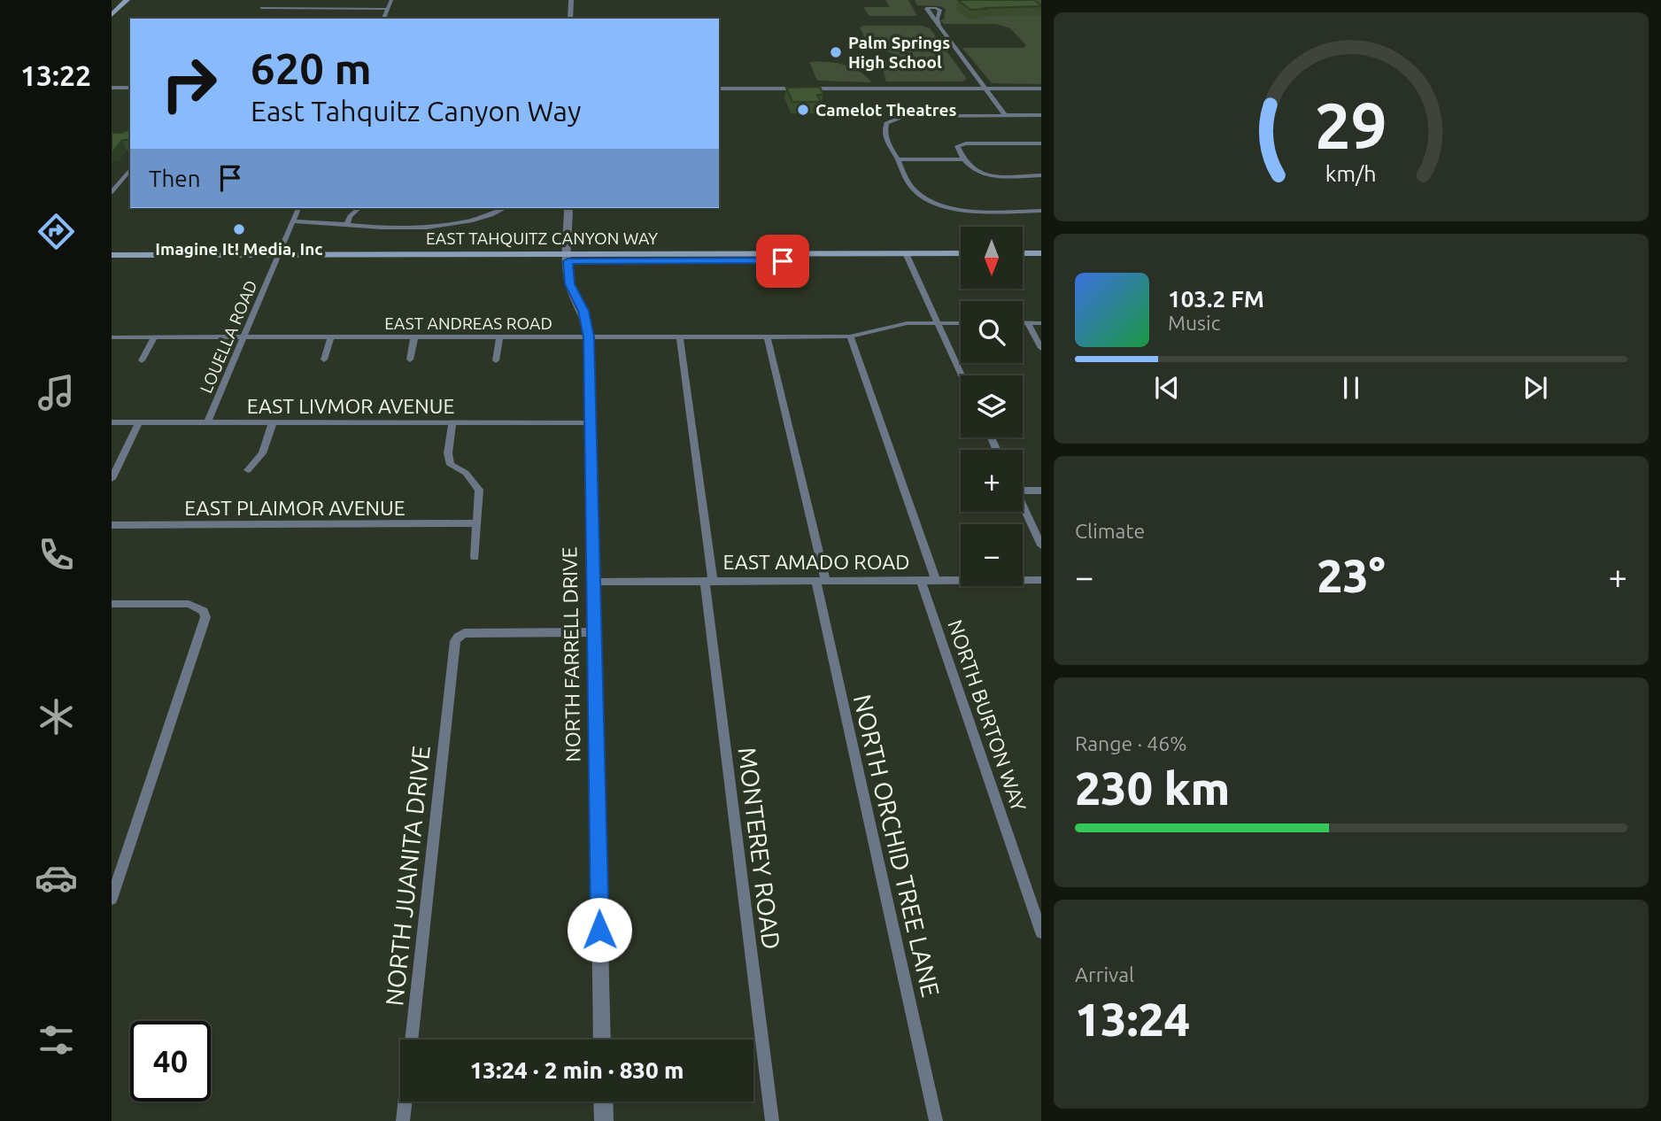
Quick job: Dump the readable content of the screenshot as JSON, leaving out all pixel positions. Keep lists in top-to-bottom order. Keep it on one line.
{"streets":{"main road":["EAST TAHQUITZ CANYON WAY"],"street":["EAST ANDREAS ROAD","LOUELLA ROAD","EAST LIVMOR AVENUE","EAST PLAIMOR AVENUE","EAST AMADO ROAD","NORTH FARRELL DRIVE","NORTH BURTON WAY","NORTH ORCHID TREE LANE","MONTEREY ROAD","NORTH JUANITA DRIVE"]},"crossings":[["EAST TAHQUITZ CANYON WAY","LOUELLA ROAD"],["EAST TAHQUITZ CANYON WAY","NORTH FARRELL DRIVE"],["EAST ANDREAS ROAD","LOUELLA ROAD"],["EAST ANDREAS ROAD","NORTH FARRELL DRIVE"],["EAST ANDREAS ROAD","NORTH ORCHID TREE LANE"],["EAST ANDREAS ROAD","MONTEREY ROAD"],["LOUELLA ROAD","EAST LIVMOR AVENUE"],["EAST LIVMOR AVENUE","NORTH FARRELL DRIVE"],["EAST AMADO ROAD","NORTH FARRELL DRIVE"],["EAST AMADO ROAD","NORTH BURTON WAY"],["EAST AMADO ROAD","NORTH ORCHID TREE LANE"],["EAST AMADO ROAD","MONTEREY ROAD"],["NORTH FARRELL DRIVE","NORTH JUANITA DRIVE"]],"places":["Palm Springs High School","Camelot Theatres","Imagine It! Media, Inc"],"north":"bottom","page":{"tabs":"13:22","turn":["620 m","East Tahquitz Canyon Way"],"then":"Then","map_buttons":["+","−"],"song":["103.2 FM","Music"],"tile":["Climate",["Range · 46%","230 km"],["Arrival","13:24"]],"heat":["−","23°","+"],"limit":"40","trip":"13:24 · 2 min · 830 m","gauge":["29","km/h"]}}
